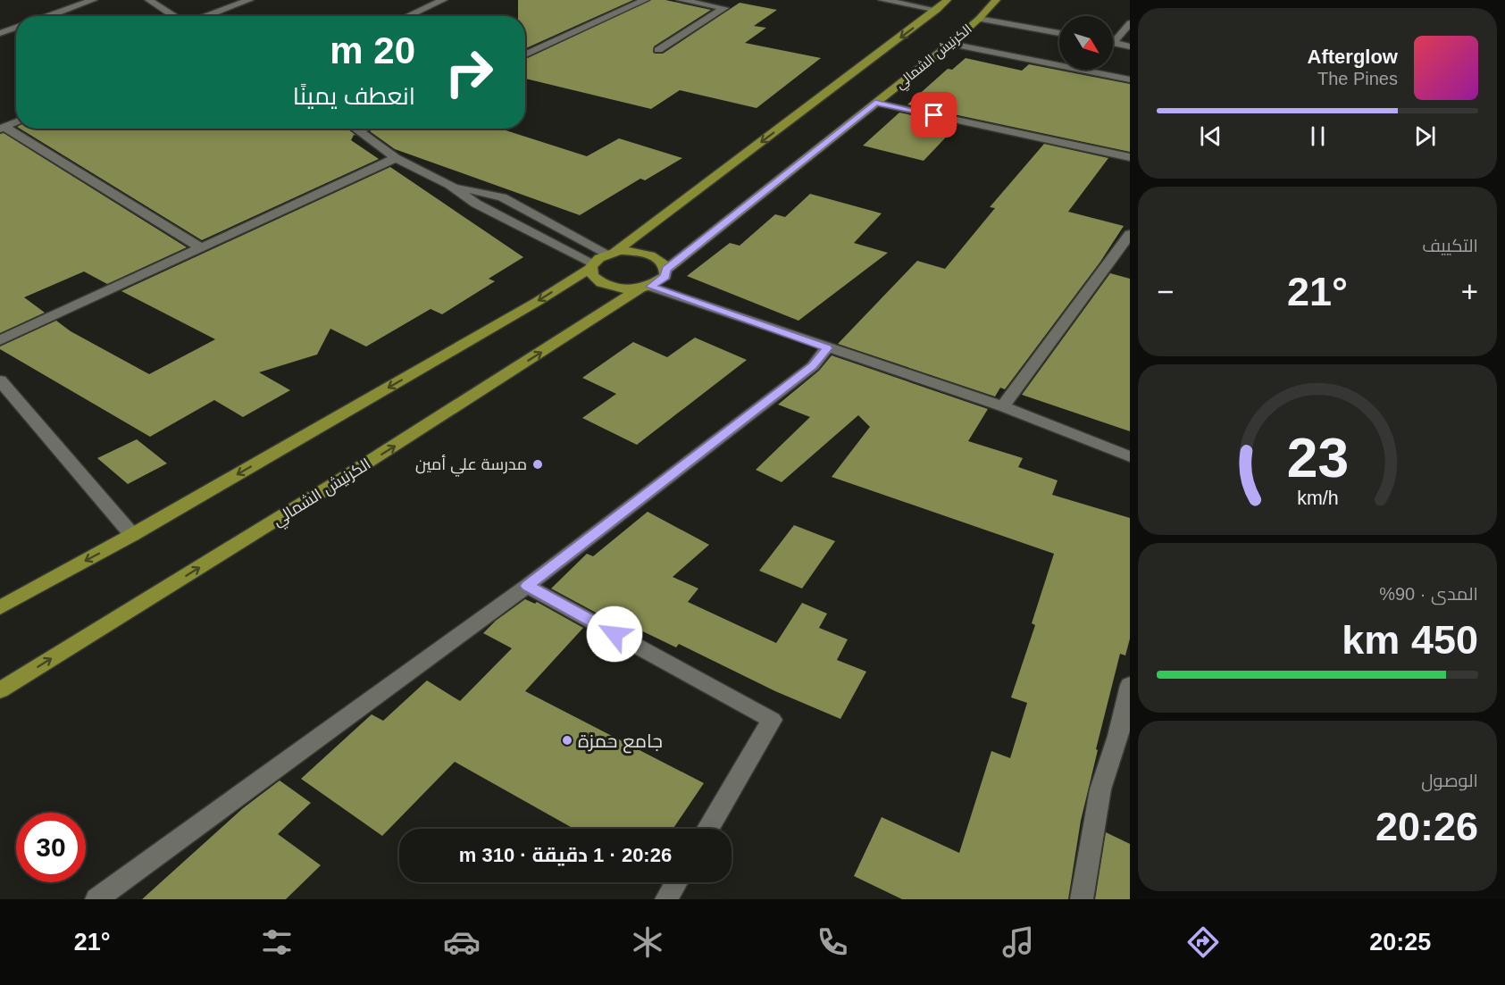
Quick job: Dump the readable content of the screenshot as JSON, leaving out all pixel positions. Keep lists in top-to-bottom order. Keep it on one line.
{"streets":{"main road":["الكرنيش الشمالي"]},"places":["مدرسة علي أمين","جامع حمزة"],"north":"bottom right","page":{"turn":["20 m","انعطف يمينًا"],"song":["Afterglow","The Pines"],"tile":["التكييف",["المدى · 90%","450 km"],["الوصول","20:26"]],"heat":["−","21°","+"],"limit":"30","trip":"20:26 · 1 دقيقة · 310 m","tabs":["20:25","21°"],"gauge":["23","km/h"]}}
